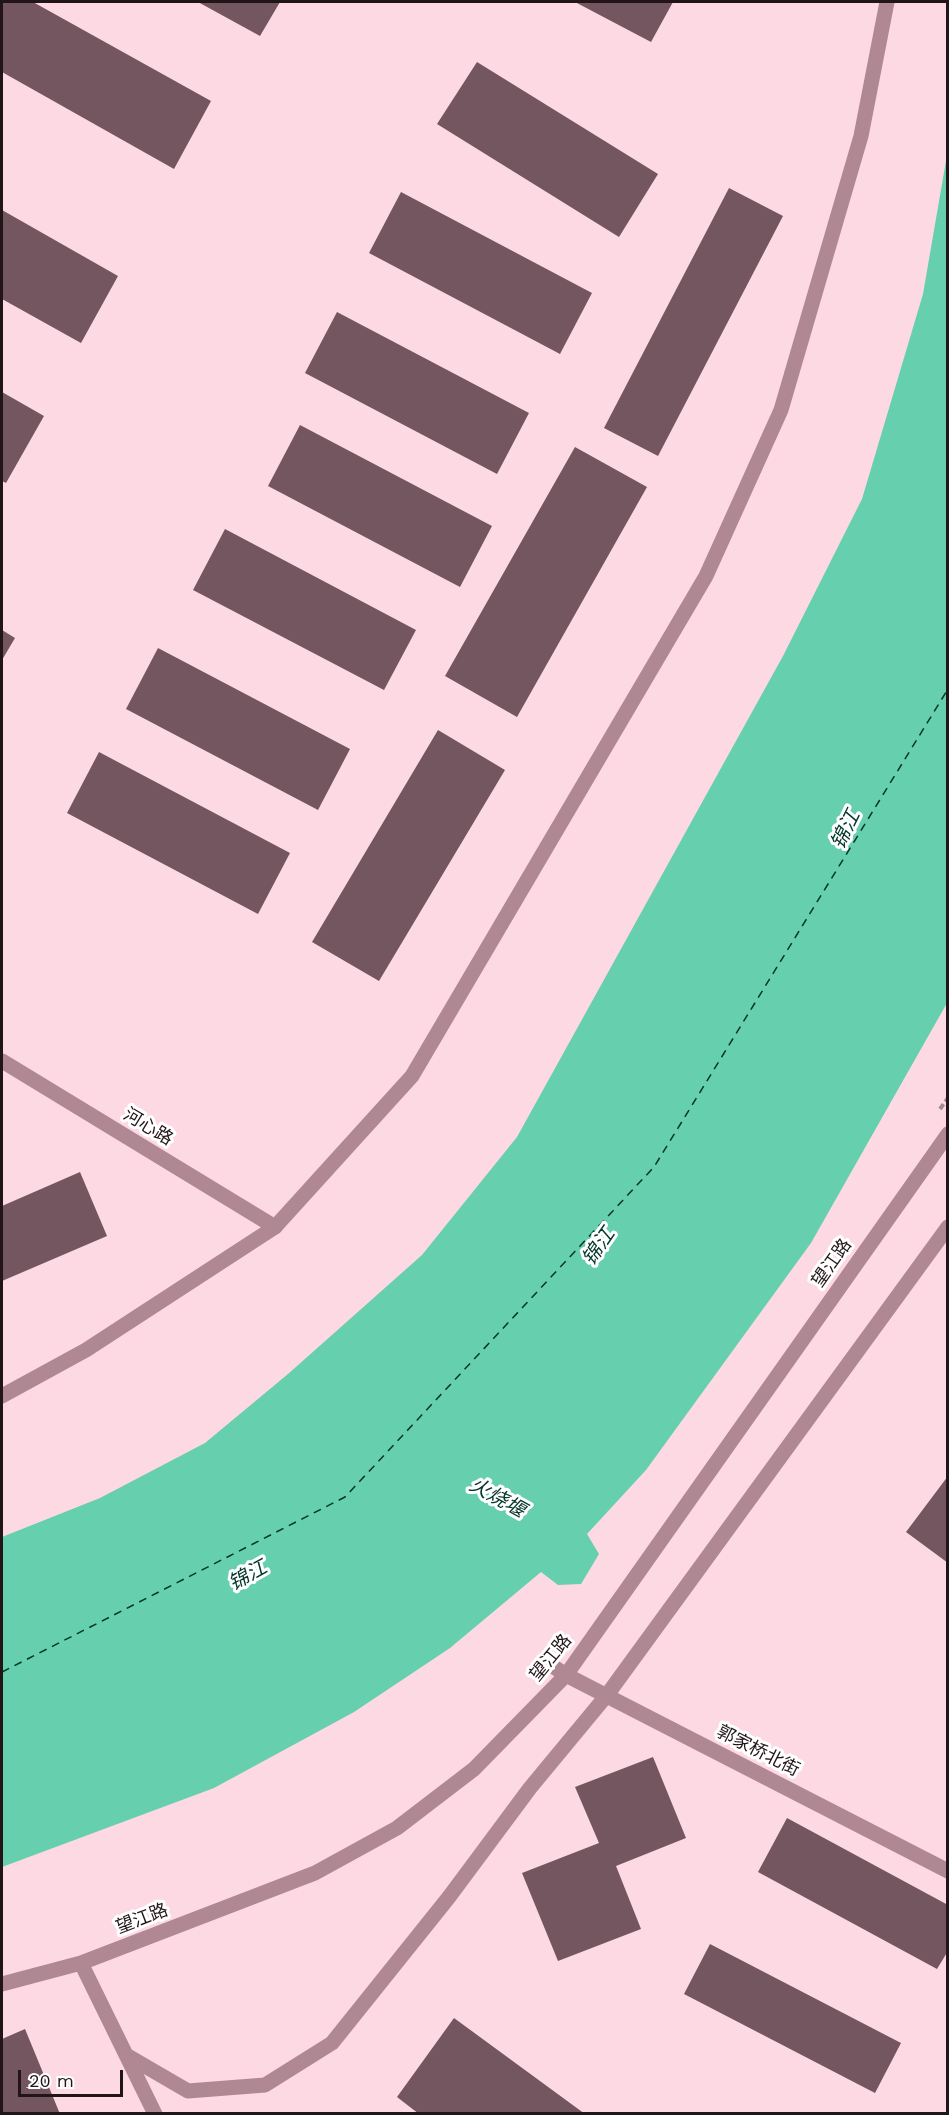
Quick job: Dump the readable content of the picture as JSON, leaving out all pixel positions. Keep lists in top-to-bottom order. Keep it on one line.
{"streets":{"street":["河心路","望江路","郭家桥北街"]},"crossings":[["望江路","郭家桥北街"]],"water":["锦江","火烧堰"],"scale_bar":"20 m"}
